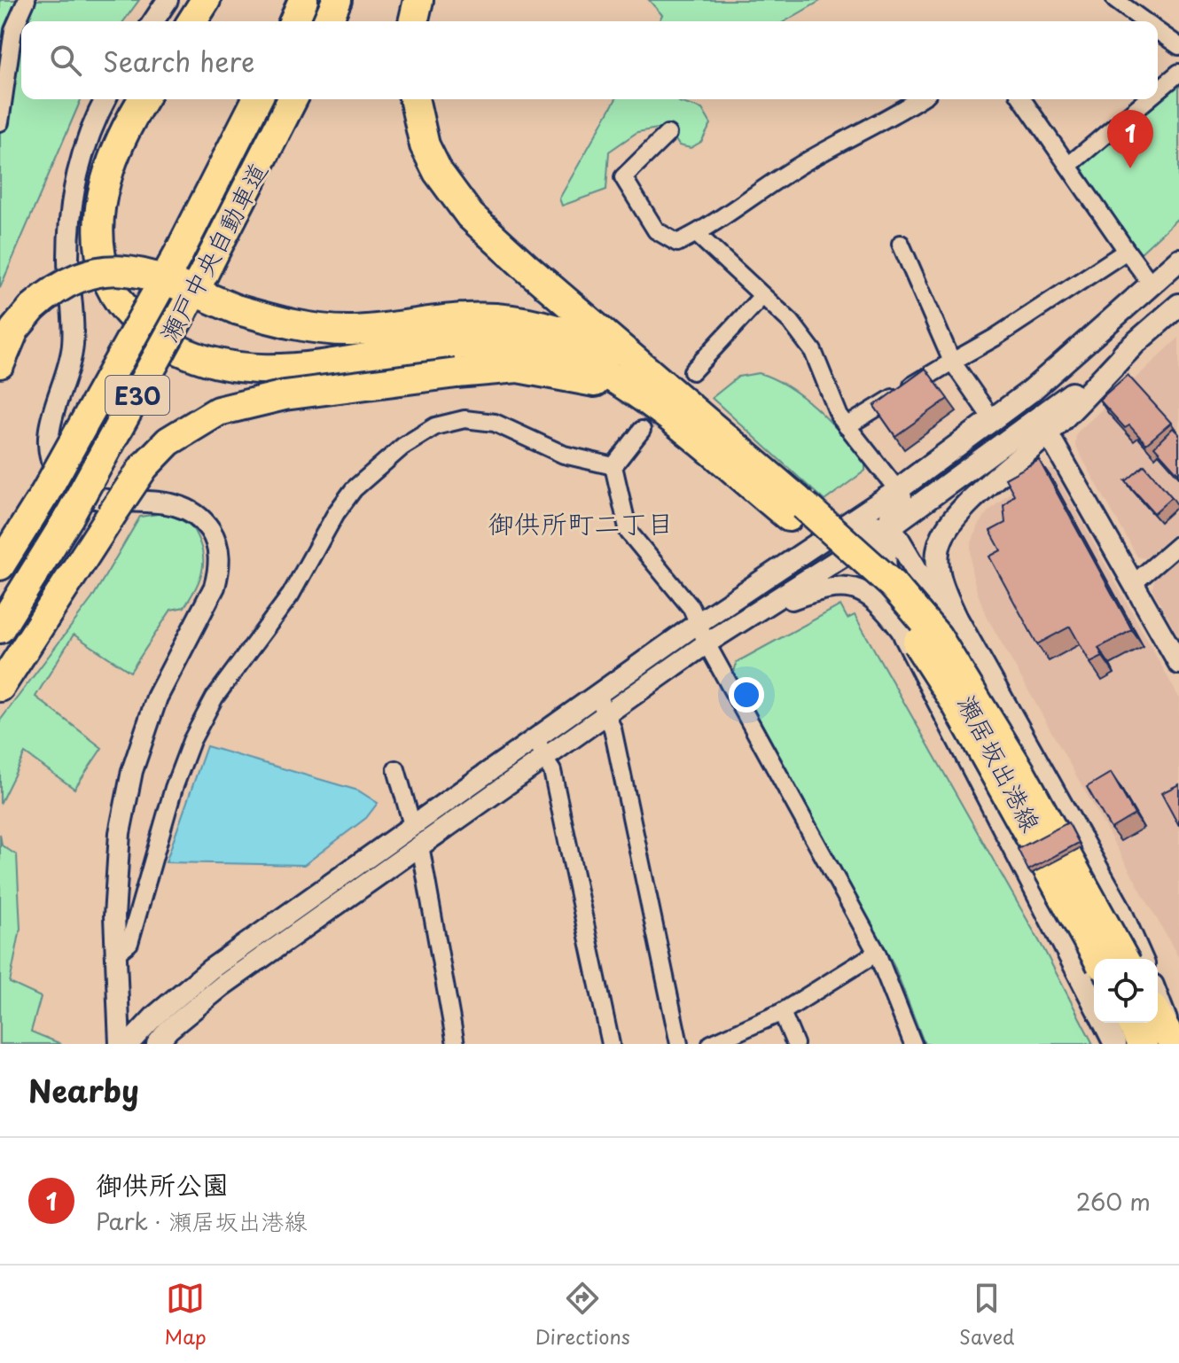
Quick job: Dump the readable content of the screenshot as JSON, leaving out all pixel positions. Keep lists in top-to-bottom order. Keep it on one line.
{"streets":{"highway":["瀬戸中央自動車道","E30"],"main road":["瀬居坂出港線"]},"districts":["御供所町二丁目"],"page":{"search":"Search here","pins":"1","heading":"Nearby","list":[{"mark":"1","name":"御供所公園","note":"Park · 瀬居坂出港線","value":"260 m"}],"nav":["Map","Directions","Saved"]}}
